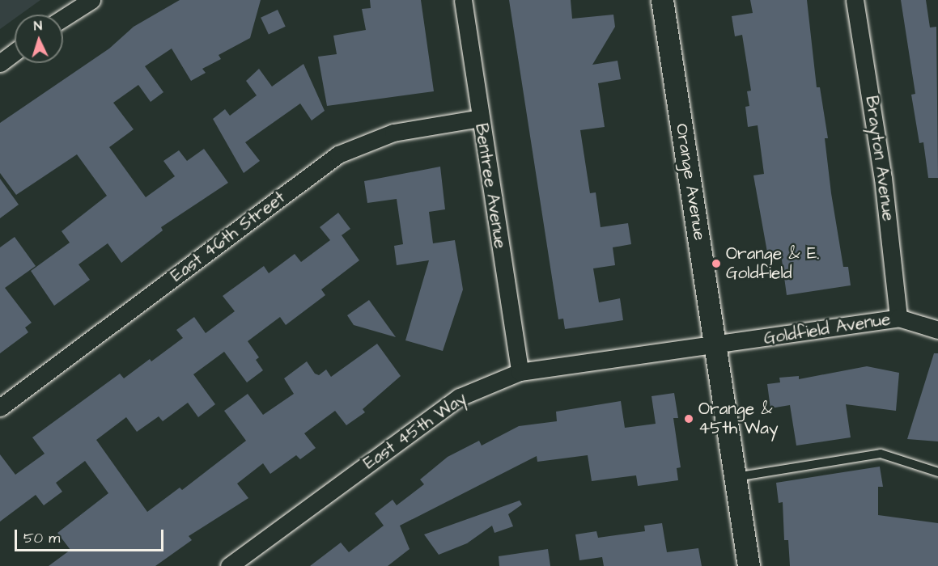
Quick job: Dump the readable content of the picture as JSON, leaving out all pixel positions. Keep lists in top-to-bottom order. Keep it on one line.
{"streets":{"street":["Brayton Avenue","Orange Avenue","Bentree Avenue","East 46th Street","Goldfield Avenue","East 45th Way"]},"crossings":[["Brayton Avenue","Goldfield Avenue"],["Orange Avenue","Goldfield Avenue"],["Orange Avenue","East 45th Way"],["Bentree Avenue","East 46th Street"],["Bentree Avenue","East 45th Way"],["Goldfield Avenue","East 45th Way"]],"places":["Orange & E. Goldfield","Orange & 45th Way"],"scale_bar":"50 m","north":"top"}
